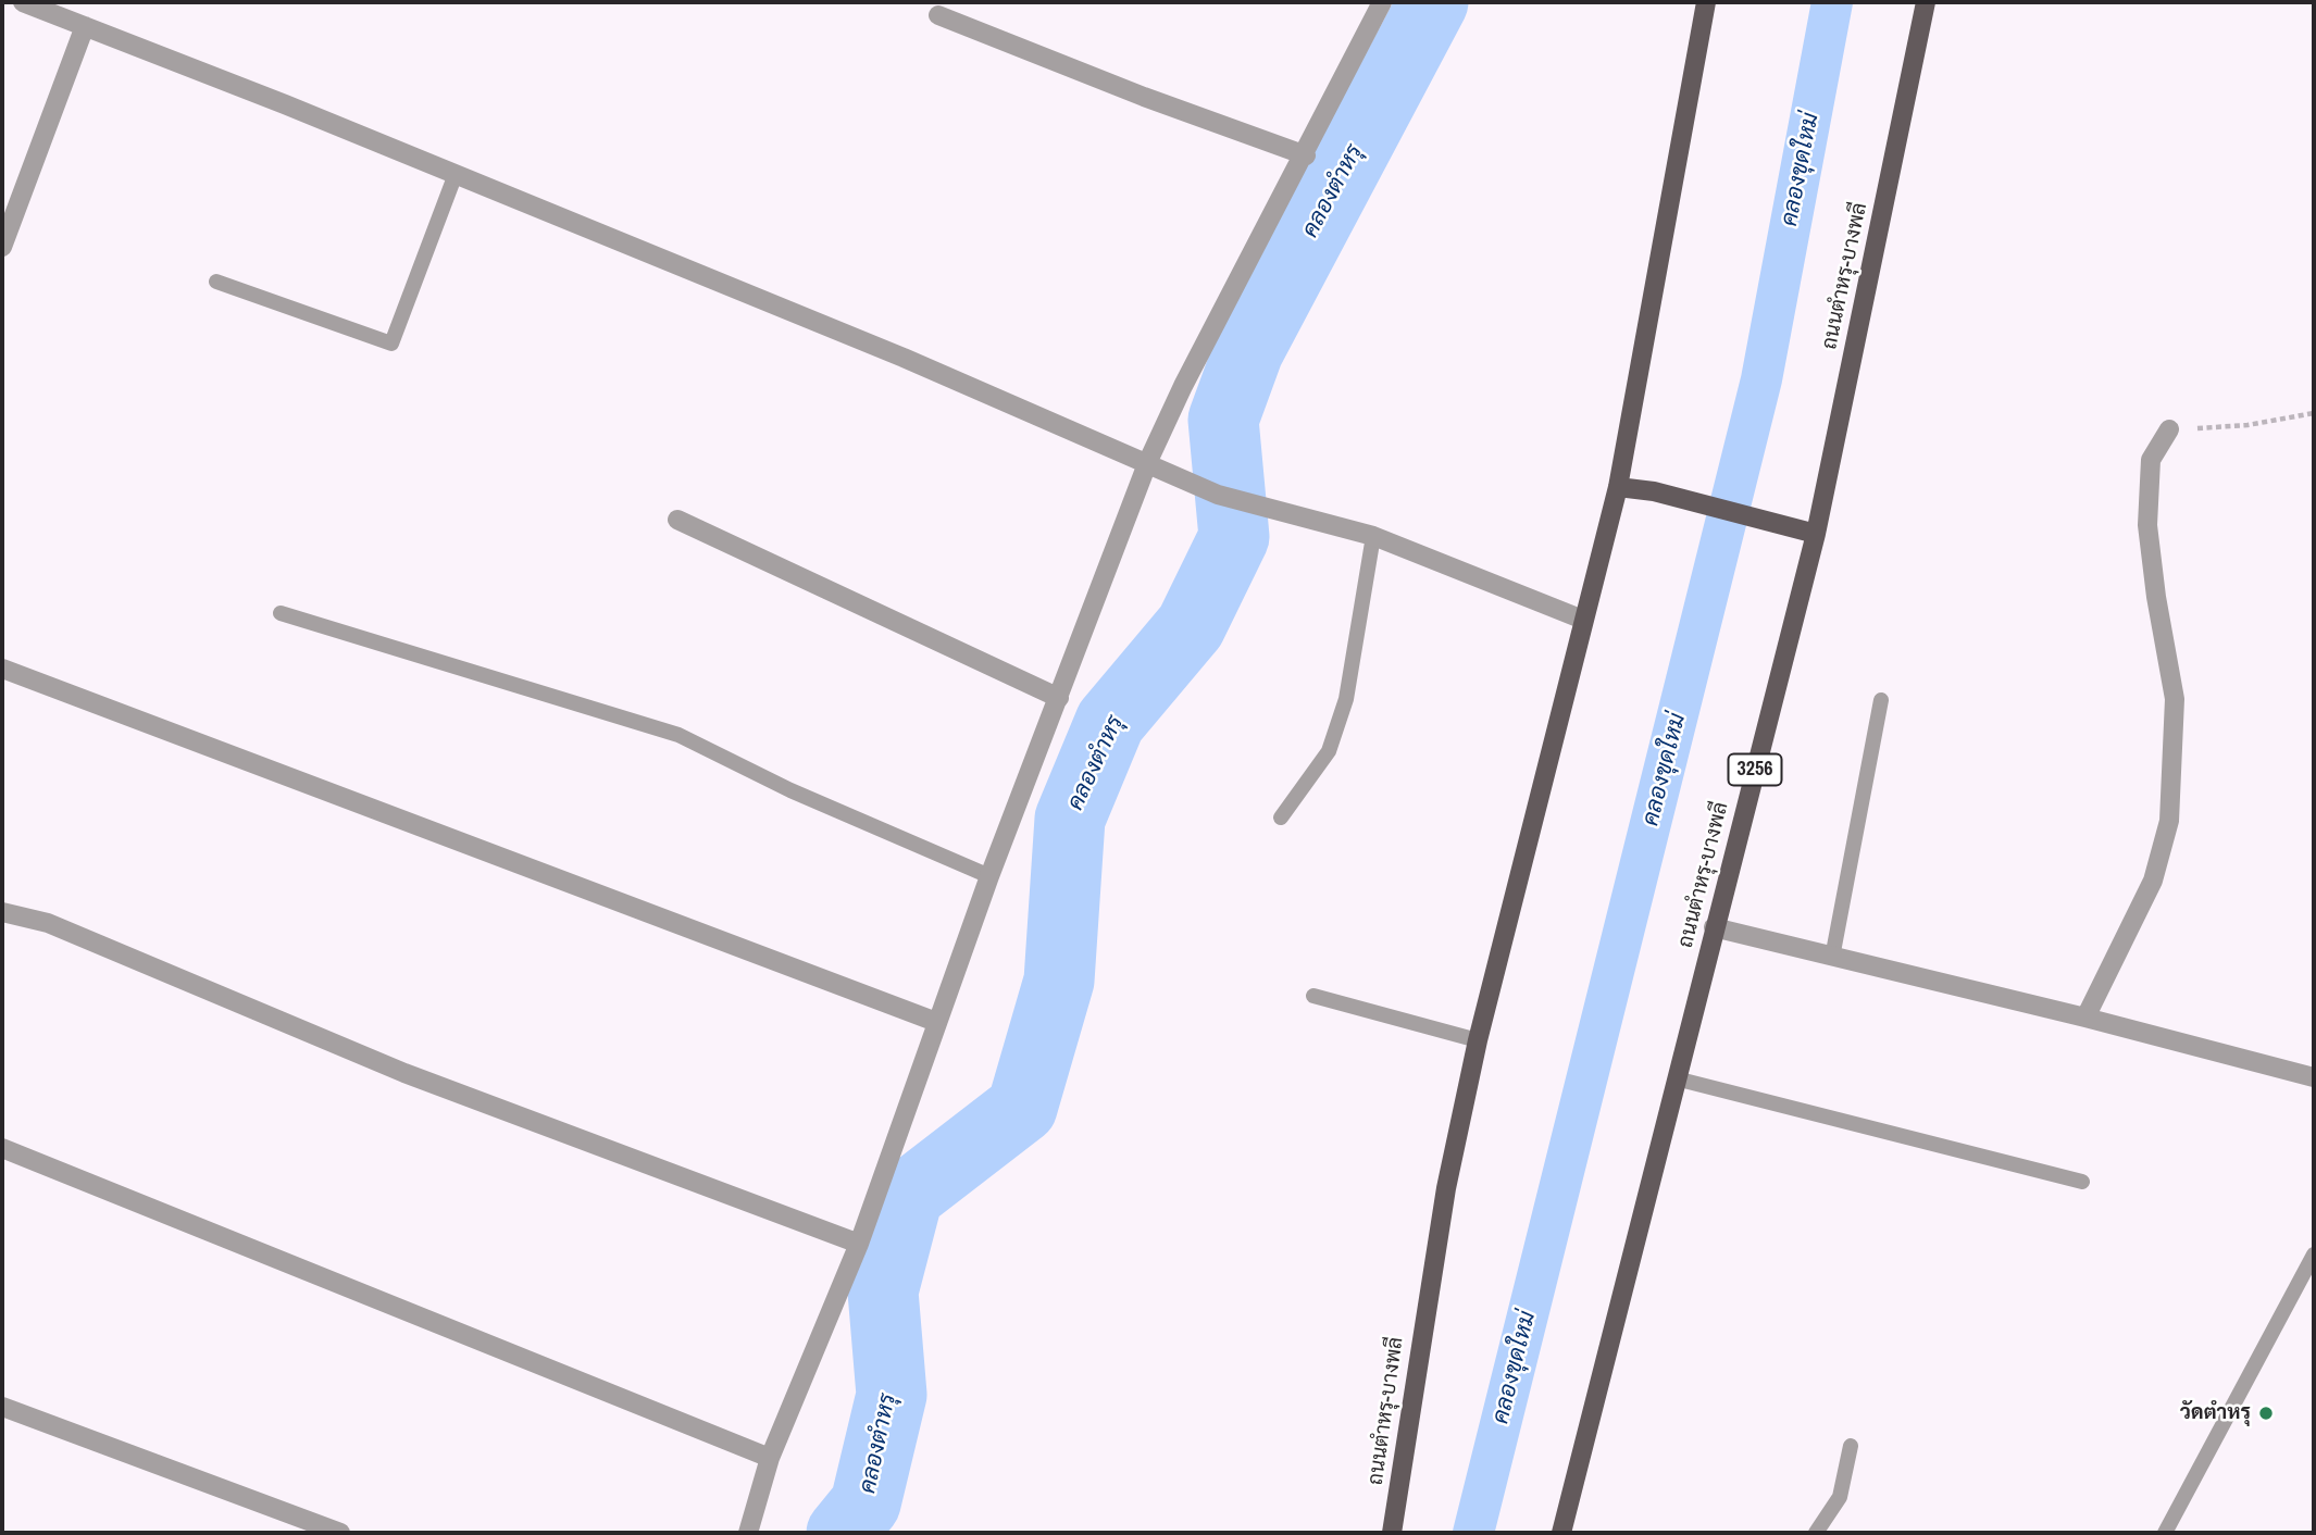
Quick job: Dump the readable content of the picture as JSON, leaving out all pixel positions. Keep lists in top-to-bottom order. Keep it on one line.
{"streets":{"main road":["ถนนตำหรุ-บางพลี","3256"]},"water":["คลองขุดใหม่","คลองตำหรุ"],"places":["วัดตำหรุ"]}
